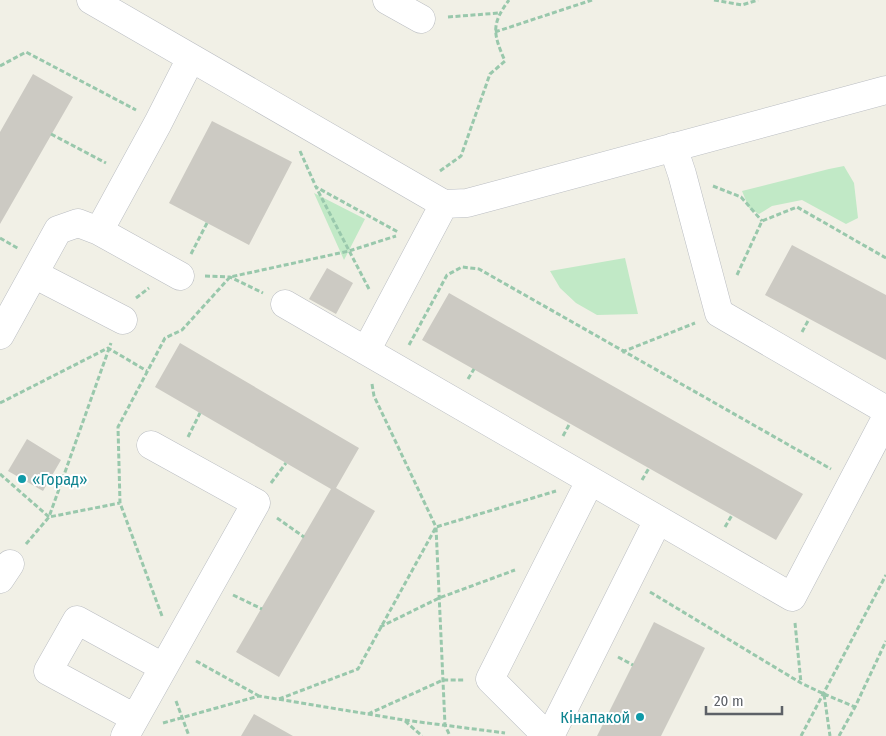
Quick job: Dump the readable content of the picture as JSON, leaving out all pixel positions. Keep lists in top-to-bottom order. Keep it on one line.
{"places":["«Горад»","Кінапакой"],"scale_bar":"20 m"}
